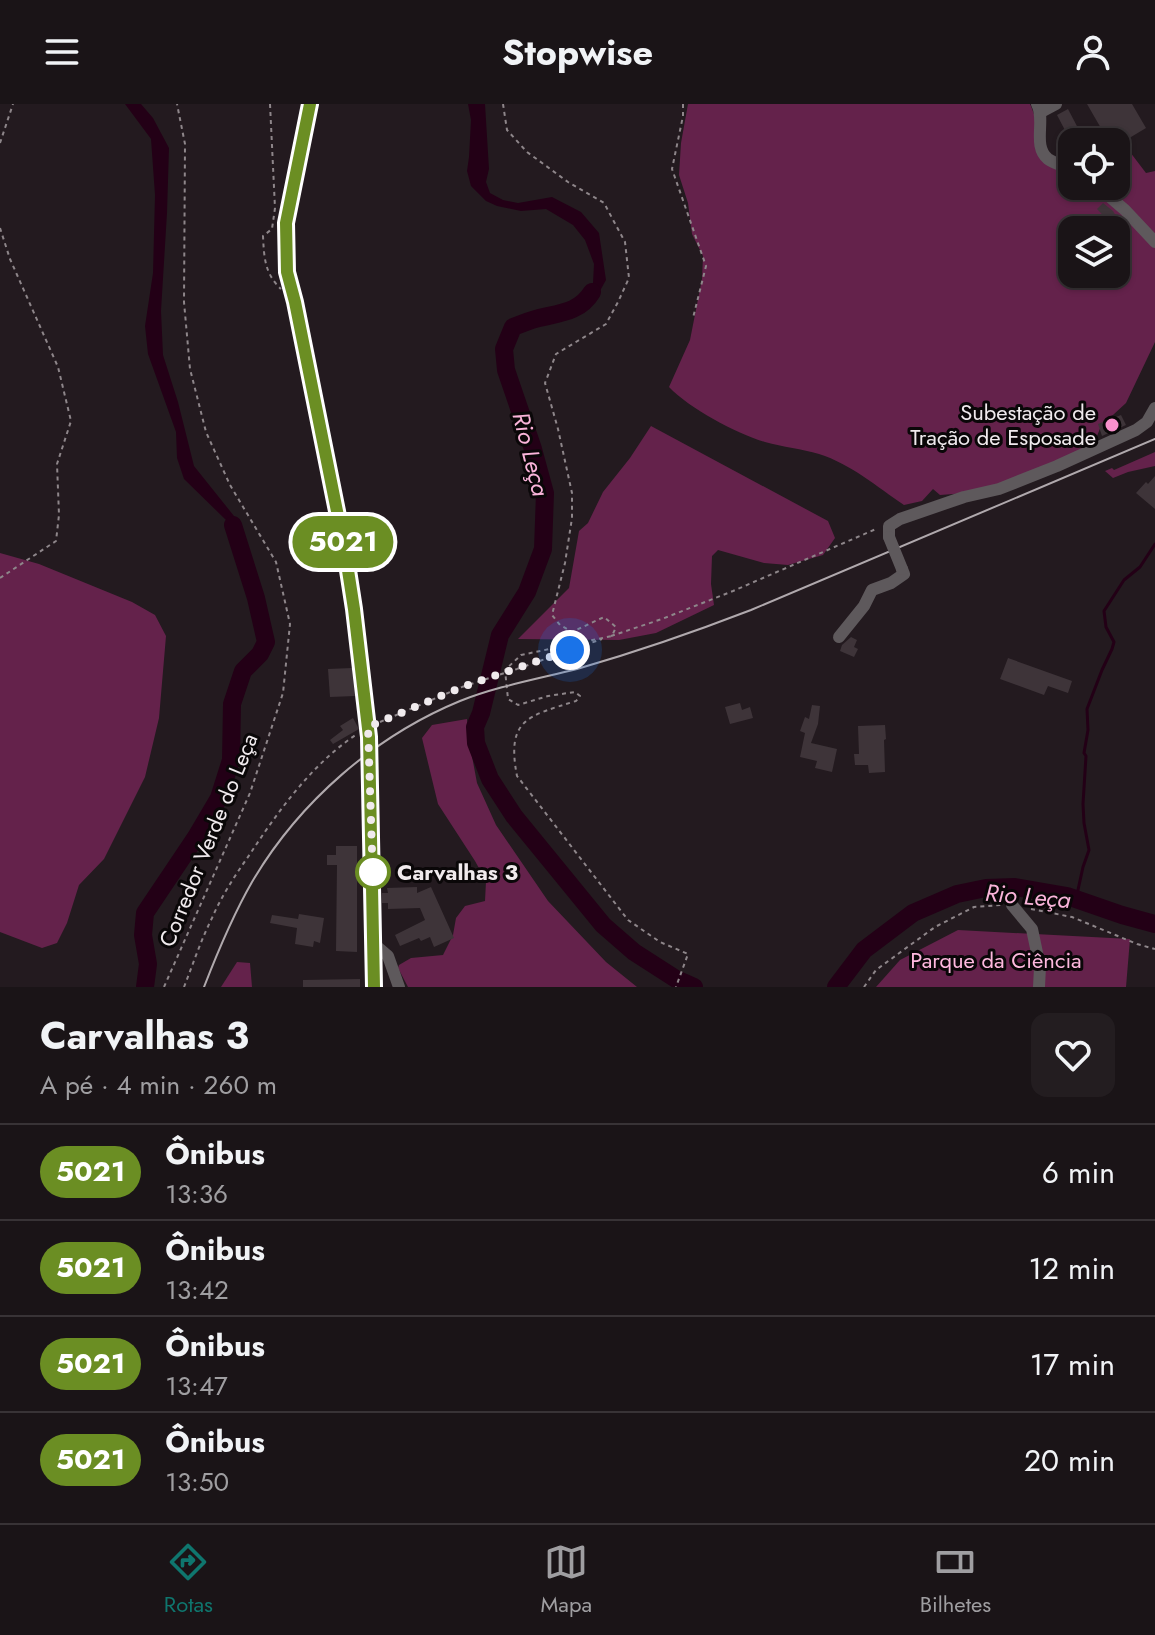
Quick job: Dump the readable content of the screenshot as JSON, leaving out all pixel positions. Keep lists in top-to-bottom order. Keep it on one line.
{"streets":{"path":["Corredor Verde do Leça"]},"water":["Rio Leça"],"parks":["Parque da Ciência"],"places":["Subestação de Tração de Esposade","Carvalhas 3"],"lines":["bus line 5021"],"page":{"header":"Stopwise","on_map":"5021","heading":["Carvalhas 3","A pé · 4 min · 260 m"],"list":[{"mark":"5021","name":"Ônibus","note":"13:36","value":"6 min"},{"mark":"5021","name":"Ônibus","note":"13:42","value":"12 min"},{"mark":"5021","name":"Ônibus","note":"13:47","value":"17 min"},{"mark":"5021","name":"Ônibus","note":"13:50","value":"20 min"}],"tabs":["Rotas","Mapa","Bilhetes"]}}
